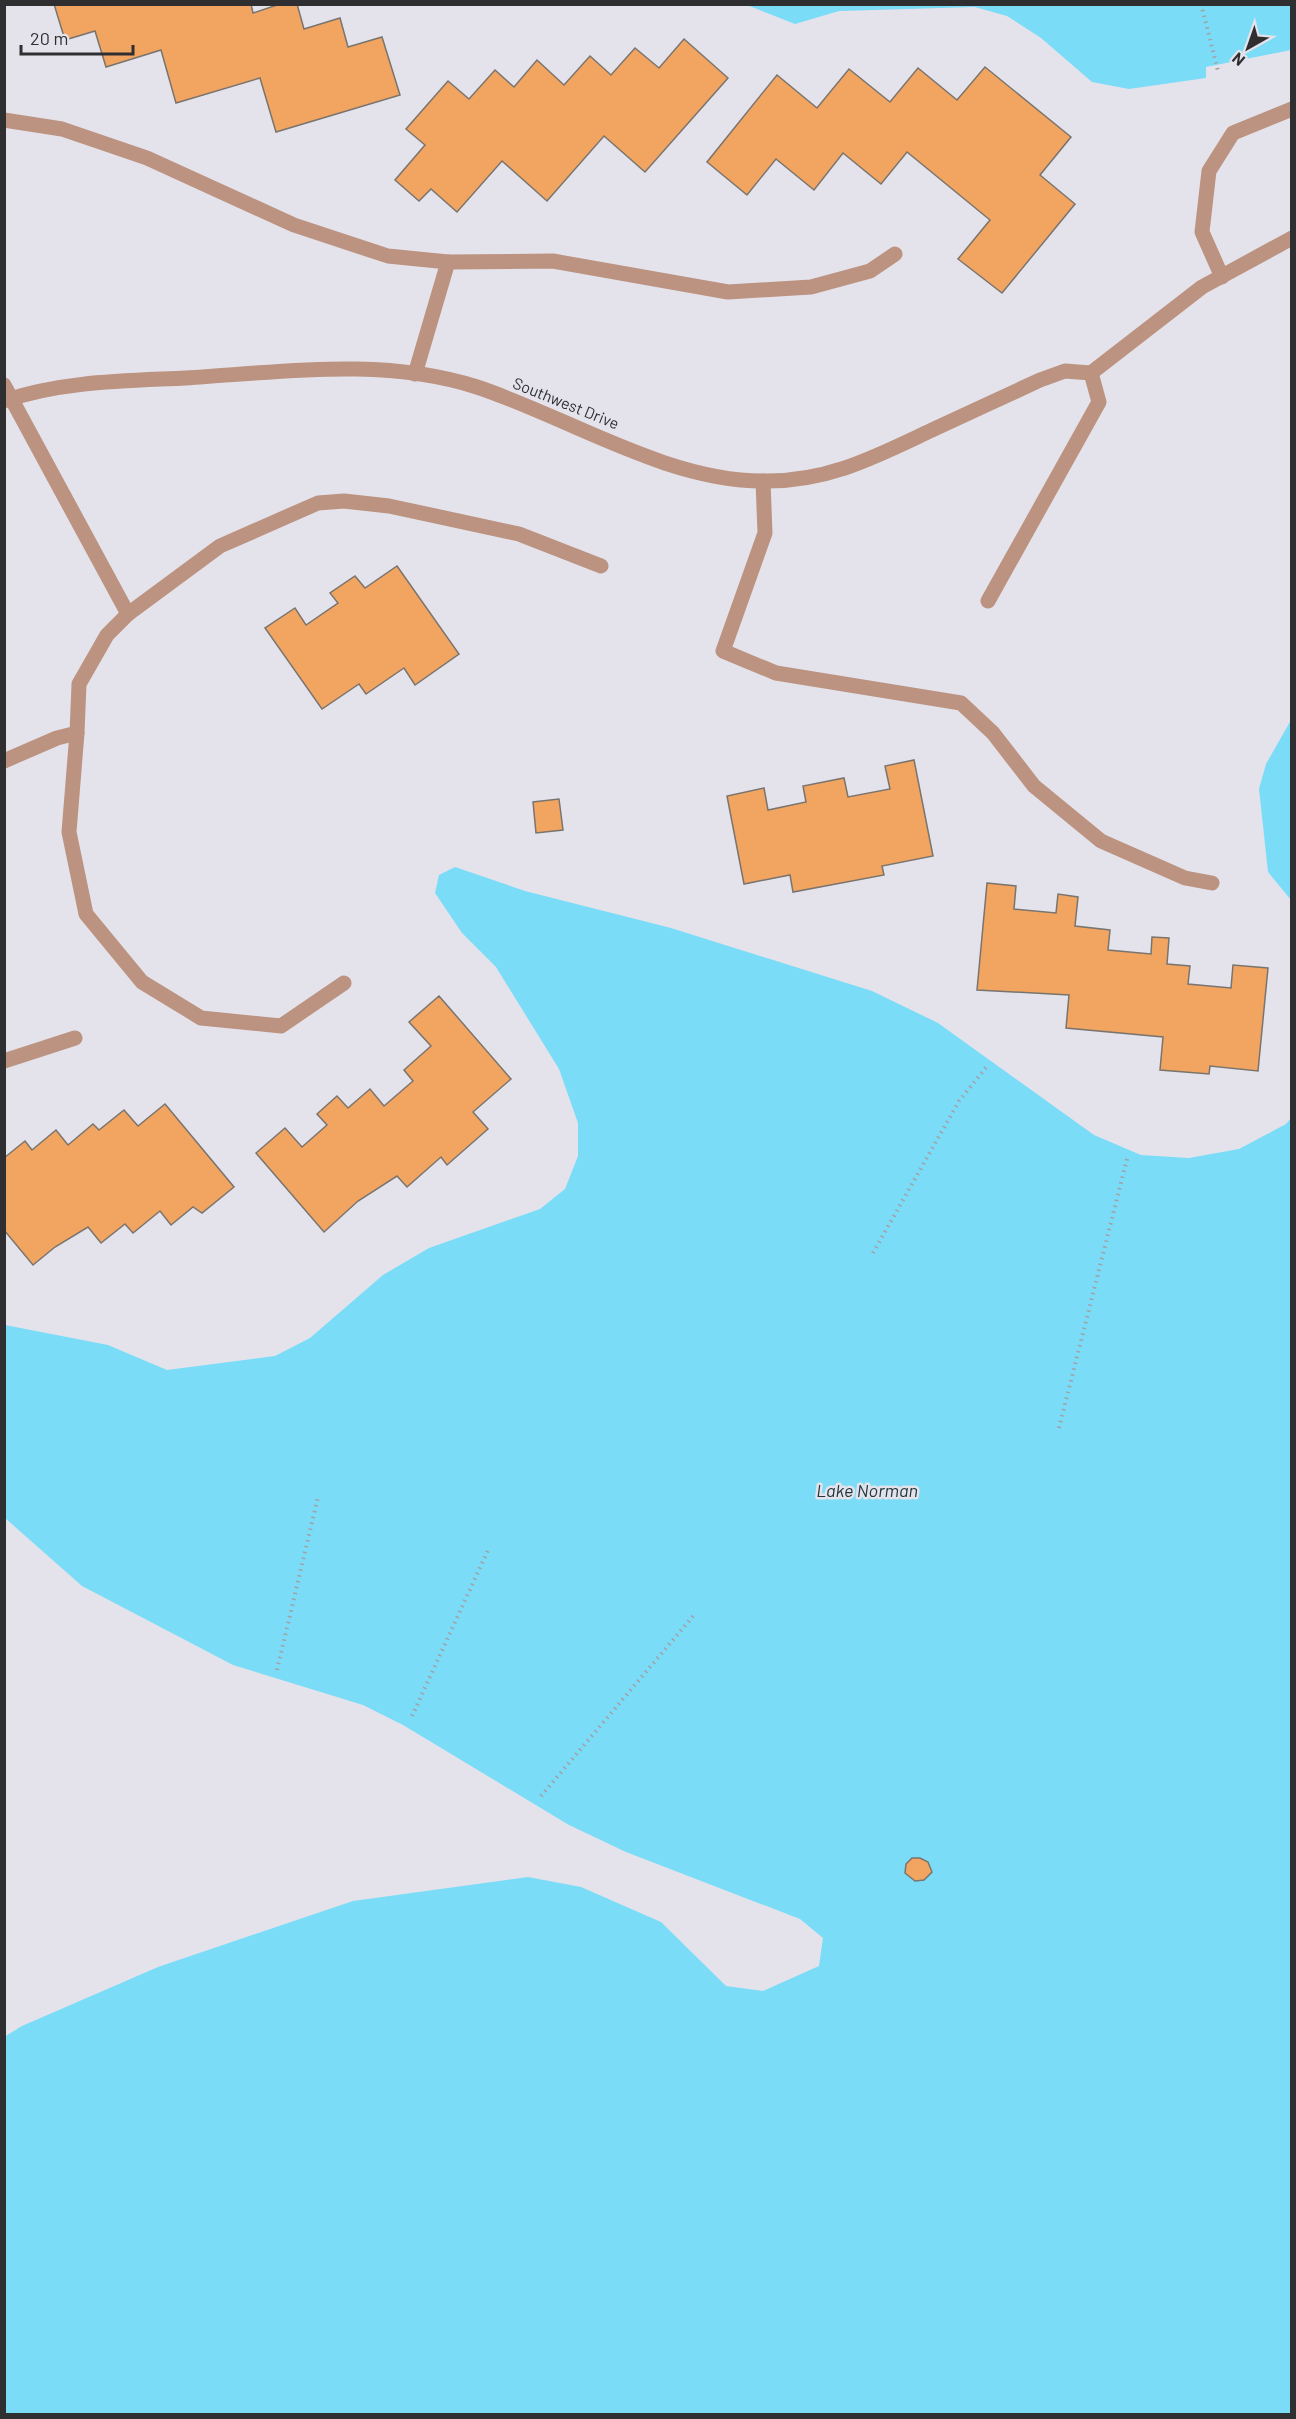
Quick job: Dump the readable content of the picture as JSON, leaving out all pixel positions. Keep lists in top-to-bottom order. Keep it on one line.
{"streets":{"street":["Southwest Drive"]},"water":["Lake Norman"],"scale_bar":"20 m","north":"bottom left"}
